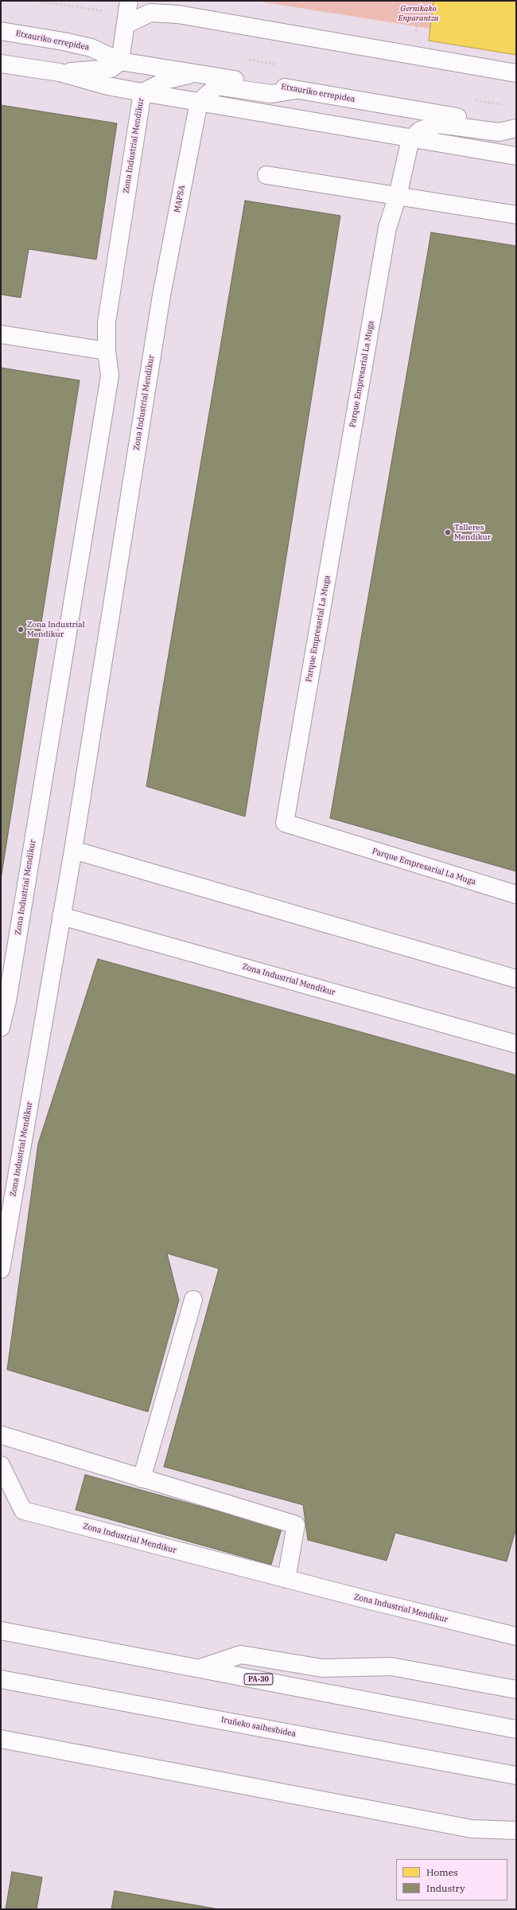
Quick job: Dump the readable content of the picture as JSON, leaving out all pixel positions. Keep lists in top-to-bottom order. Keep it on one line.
{"streets":{"main road":["Etxauriko errepidea","Zona Industrial Mendikur","MAPSA","Parque Empresarial La Muga","PA-30","Iruñeko saihesbidea"]},"crossings":[["Etxauriko errepidea","Parque Empresarial La Muga"],["Zona Industrial Mendikur","MAPSA"]],"parks":["Gernikako Enparantza"],"places":["Talleres Mendikur","Zona Industrial Mendikur"],"legend":["Homes","Industry"]}
